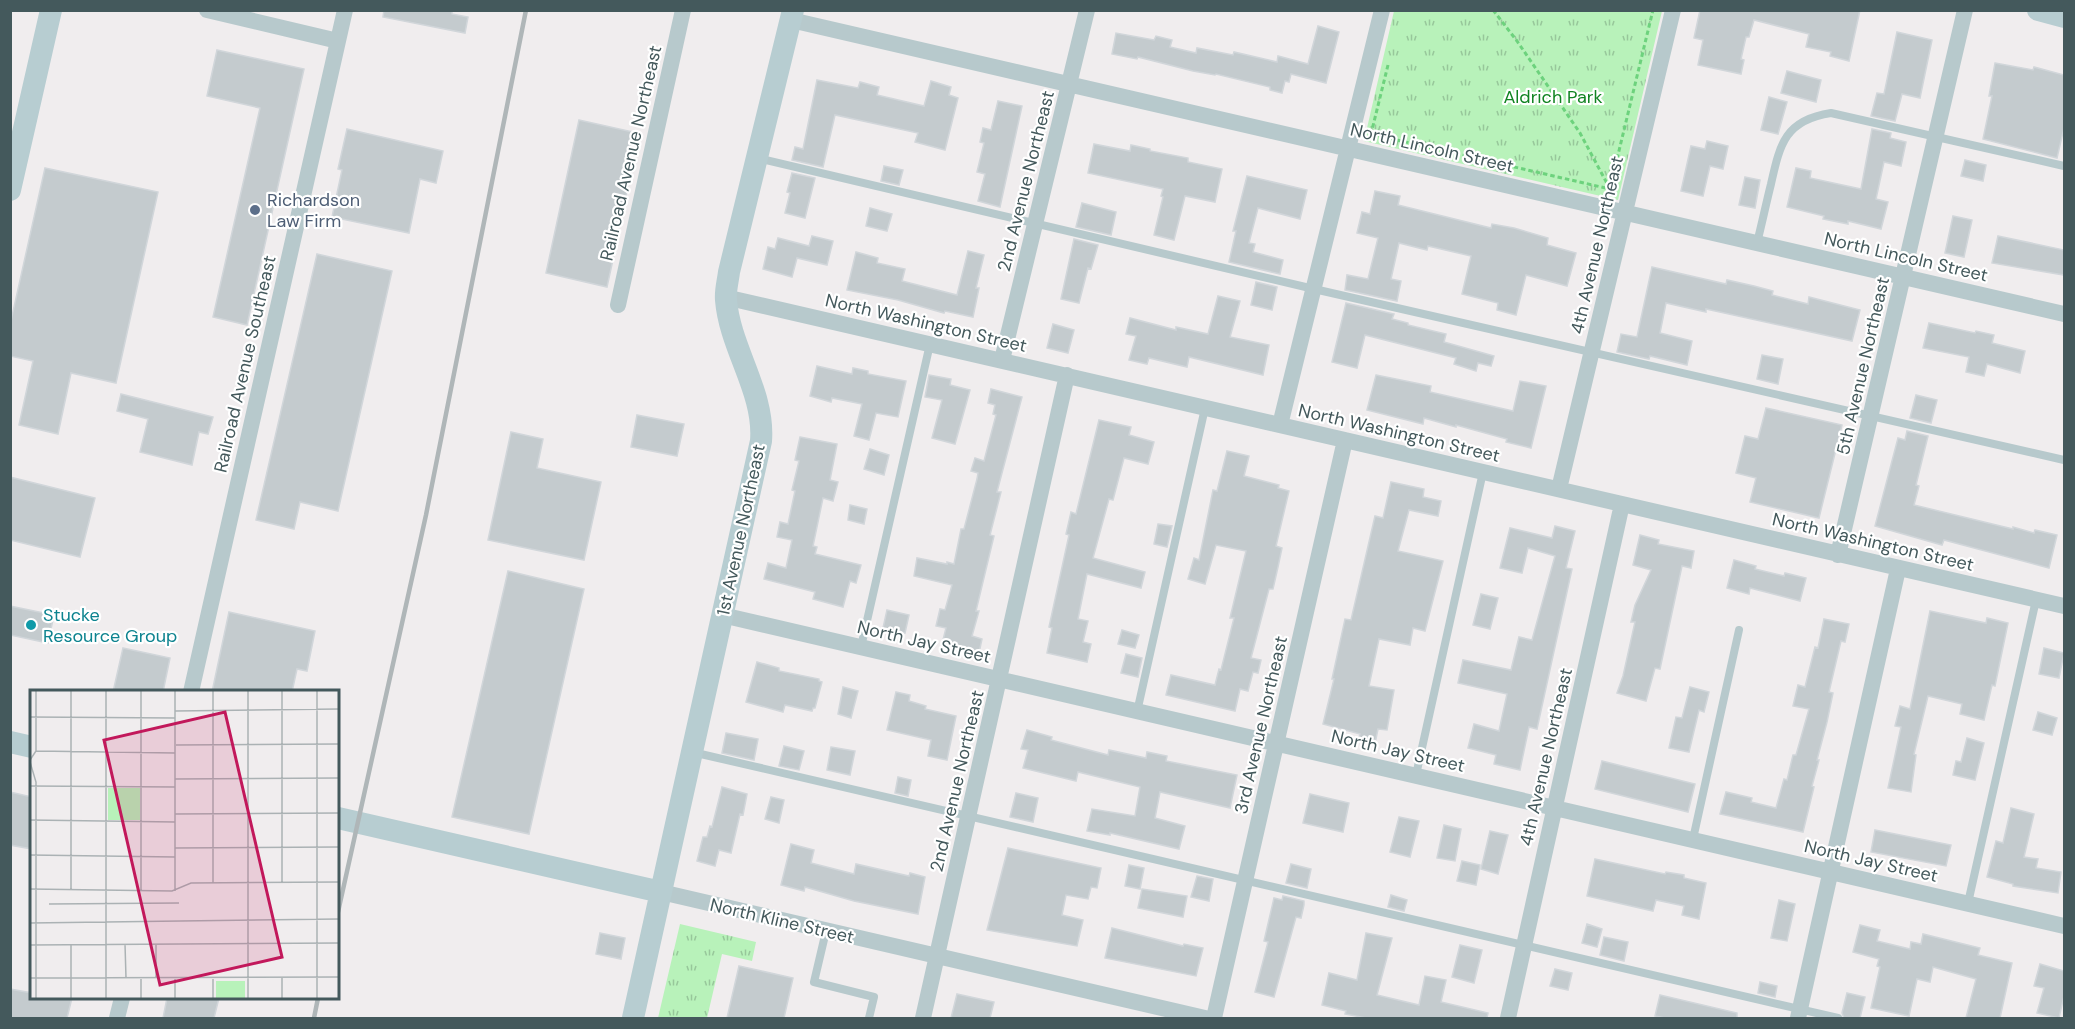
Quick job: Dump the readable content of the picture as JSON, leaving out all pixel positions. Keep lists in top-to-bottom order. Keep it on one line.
{"streets":{"street":["North Lincoln Street","Railroad Avenue Northeast","2nd Avenue Northeast","4th Avenue Northeast","North Washington Street","Railroad Avenue Southeast","5th Avenue Northeast","1st Avenue Northeast","North Jay Street","3rd Avenue Northeast","North Kline Street"]},"crossings":[["North Lincoln Street","2nd Avenue Northeast"],["North Lincoln Street","4th Avenue Northeast"],["North Lincoln Street","5th Avenue Northeast"],["North Lincoln Street","1st Avenue Northeast"],["2nd Avenue Northeast","North Washington Street"],["2nd Avenue Northeast","North Jay Street"],["2nd Avenue Northeast","North Kline Street"],["4th Avenue Northeast","North Washington Street"],["4th Avenue Northeast","North Jay Street"],["North Washington Street","5th Avenue Northeast"],["North Washington Street","1st Avenue Northeast"],["North Washington Street","3rd Avenue Northeast"],["1st Avenue Northeast","North Jay Street"],["1st Avenue Northeast","North Kline Street"],["North Jay Street","3rd Avenue Northeast"]],"parks":["Aldrich Park"],"places":["Richardson Law Firm","Stucke Resource Group"]}
